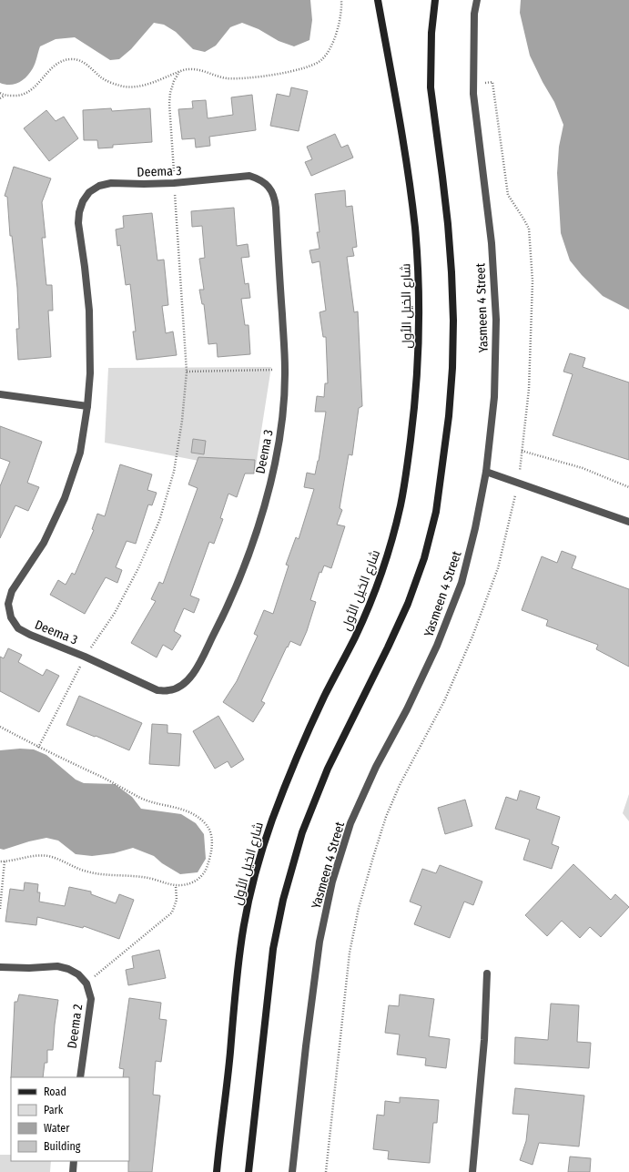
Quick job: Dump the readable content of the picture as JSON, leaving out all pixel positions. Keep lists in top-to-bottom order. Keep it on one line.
{"streets":{"main road":["شارع الخيل الأول"],"street":["Deema 3","Yasmeen 4 Street","Deema 2"]},"legend":["Road","Park","Water","Building"]}
